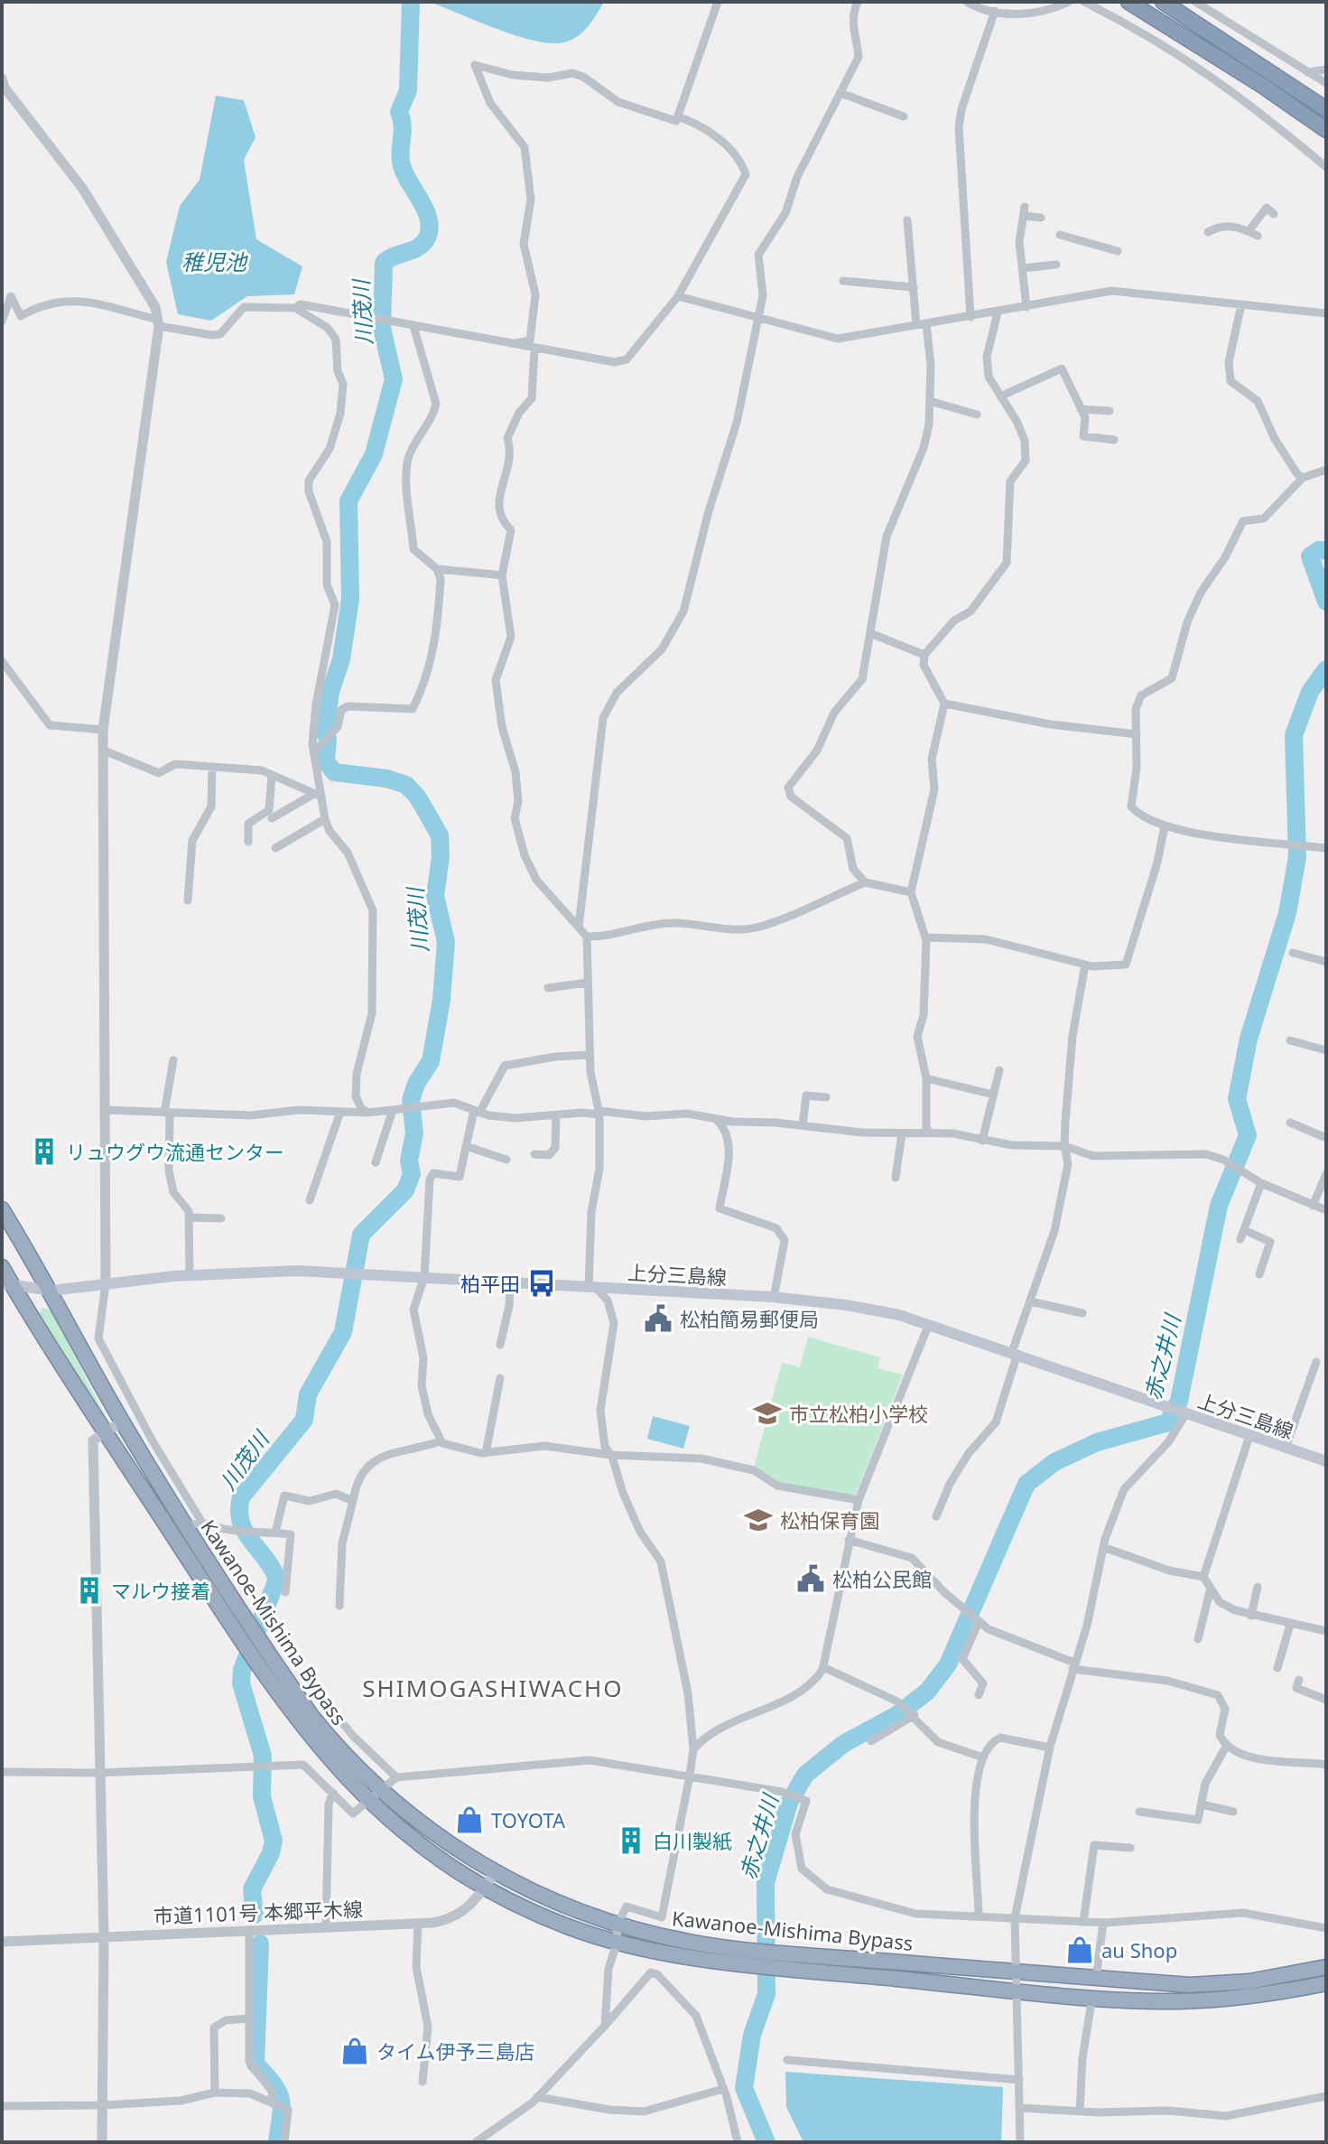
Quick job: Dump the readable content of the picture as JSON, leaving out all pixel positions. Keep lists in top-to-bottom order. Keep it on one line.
{"streets":{"highway":["Kawanoe-Mishima Bypass"],"main road":["上分三島線"],"street":["市道1101号 本郷平木線"]},"crossings":[["上分三島線","Kawanoe-Mishima Bypass"],["Kawanoe-Mishima Bypass","市道1101号 本郷平木線"]],"districts":["SHIMOGASHIWACHO"],"water":["稚児池","川茂川","赤之井川"],"places":{"building":["リュウグウ流通センター","マルウ接着","白川製紙"],"bus stop":["柏平田"],"public building":["松柏簡易郵便局","松柏公民館"],"school or university":["市立松柏小学校","松柏保育園"],"shop":["TOYOTA","au Shop","タイム伊予三島店"]}}
